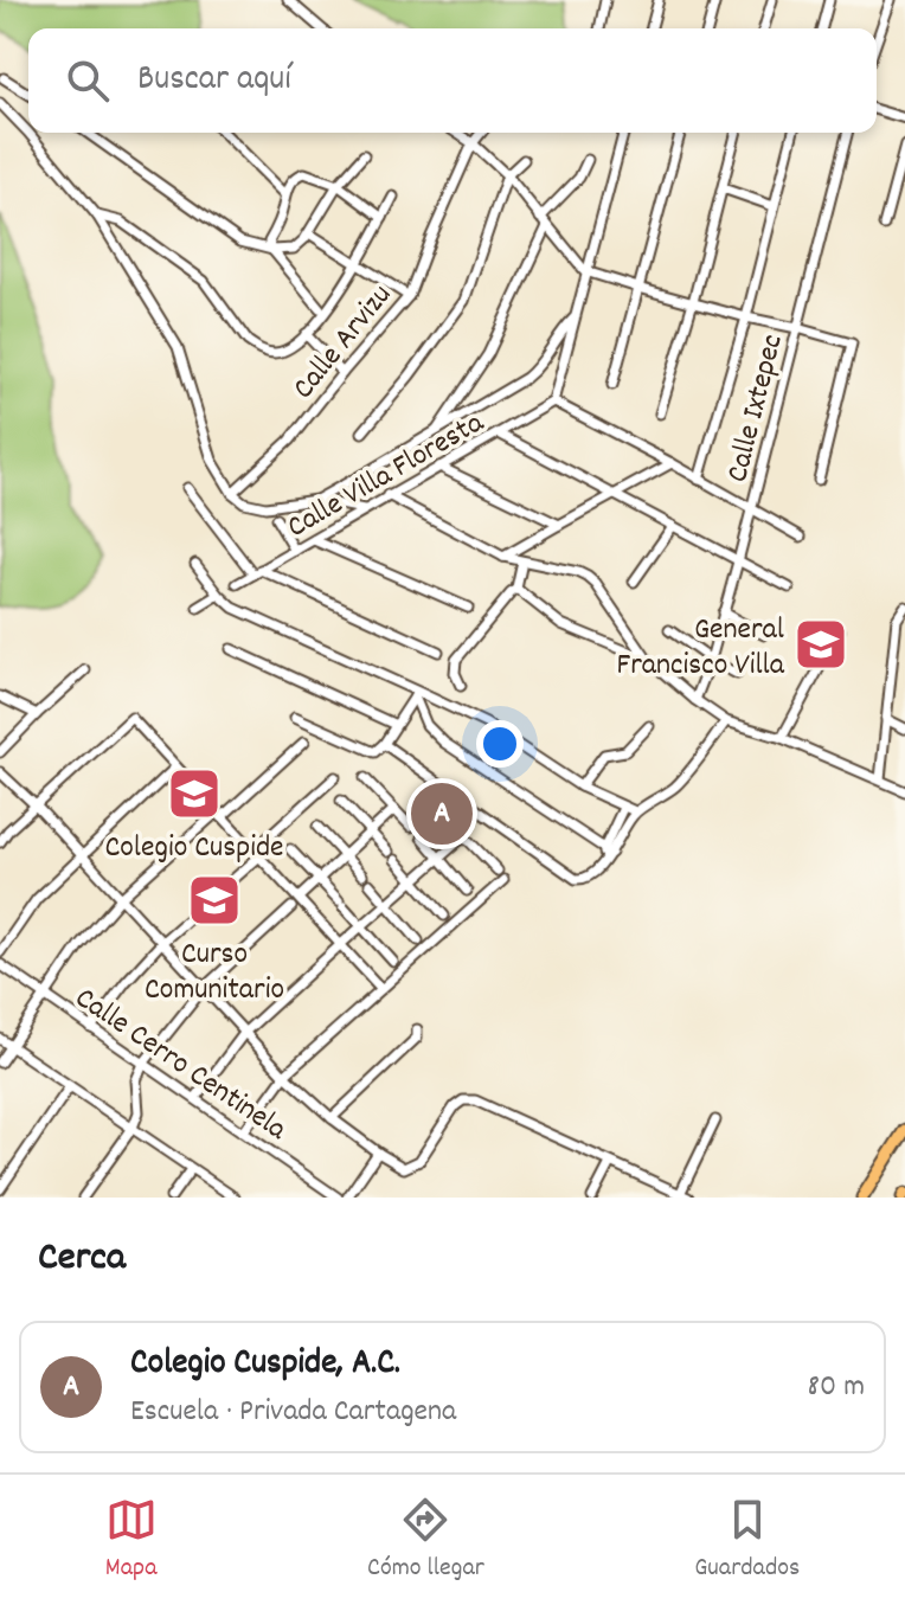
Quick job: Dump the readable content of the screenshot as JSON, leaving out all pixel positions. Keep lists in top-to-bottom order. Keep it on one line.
{"streets":{"street":["Calle Arvizu","Calle Ixtepec","Calle Villa Floresta","Calle Cerro Centinela"]},"places":{"school or university":["General Francisco Villa","Colegio Cuspide","Curso Comunitario"]},"page":{"search":"Buscar aquí","pins":"A","heading":"Cerca","list":[{"mark":"A","name":"Colegio Cuspide, A.C.","note":"Escuela · Privada Cartagena","value":"80 m"}],"nav":["Mapa","Cómo llegar","Guardados"]}}
